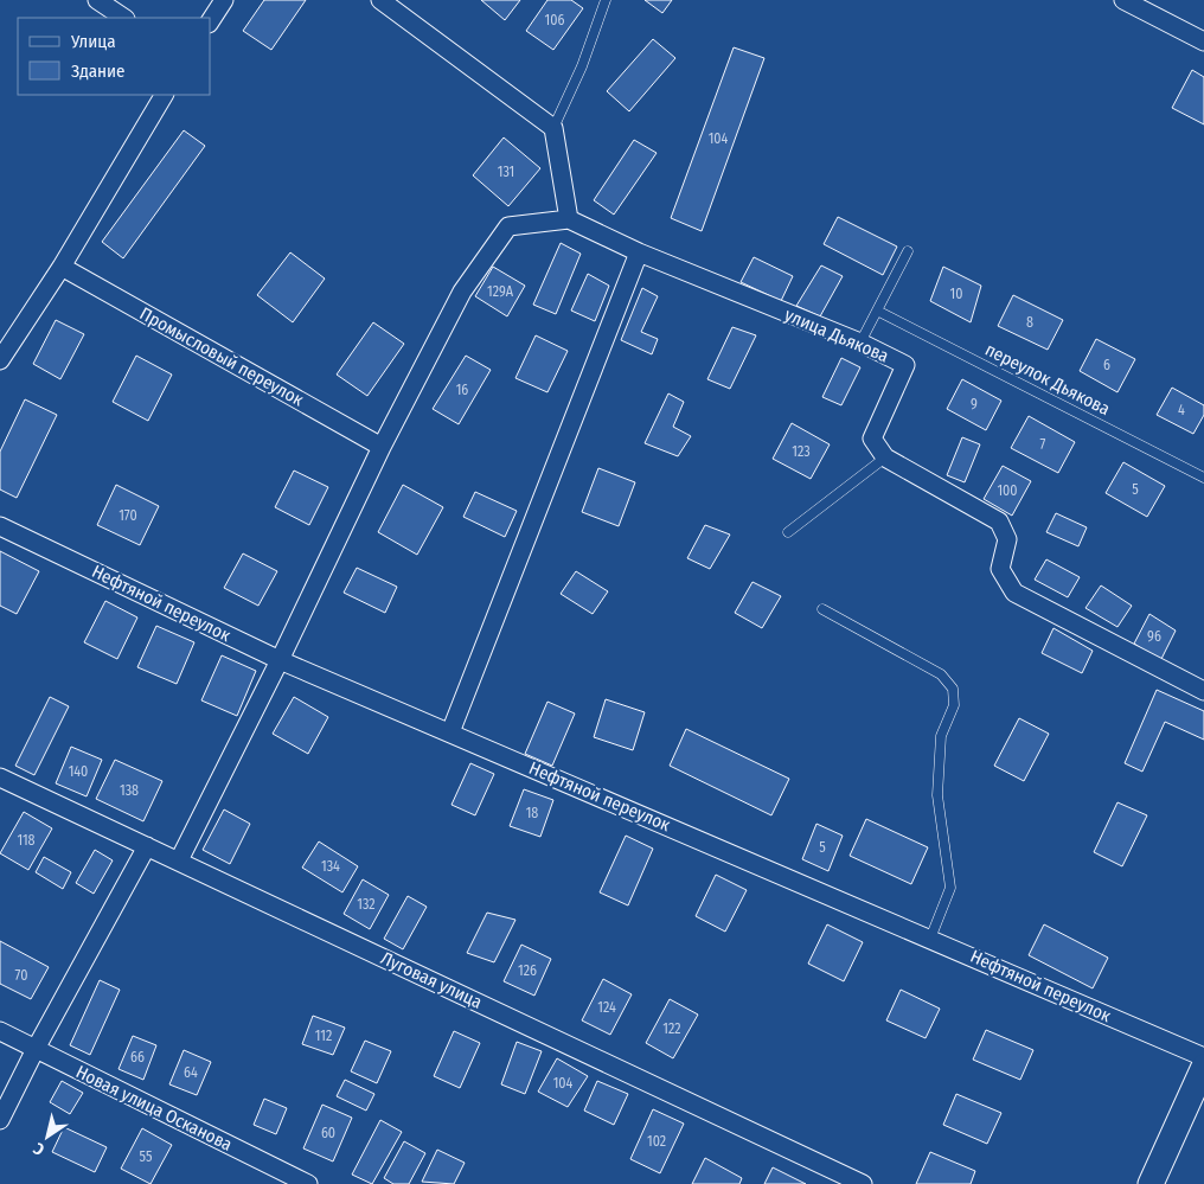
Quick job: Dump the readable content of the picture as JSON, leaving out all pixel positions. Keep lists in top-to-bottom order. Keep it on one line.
{"streets":{"street":["улица Дьякова","Промысловый переулок","Нефтяной переулок","Луговая улица","Новая улица Осканова"],"lane":["переулок Дьякова"]},"house_numbers":["106","104","131","129А","10","8","6","16","9","4","7","123","5","100","170","96","140","138","18","118","5","134","132","126","70","124","122","112","66","64","104","60","102","55"],"legend":["Улица","Здание"],"north":"bottom left"}
